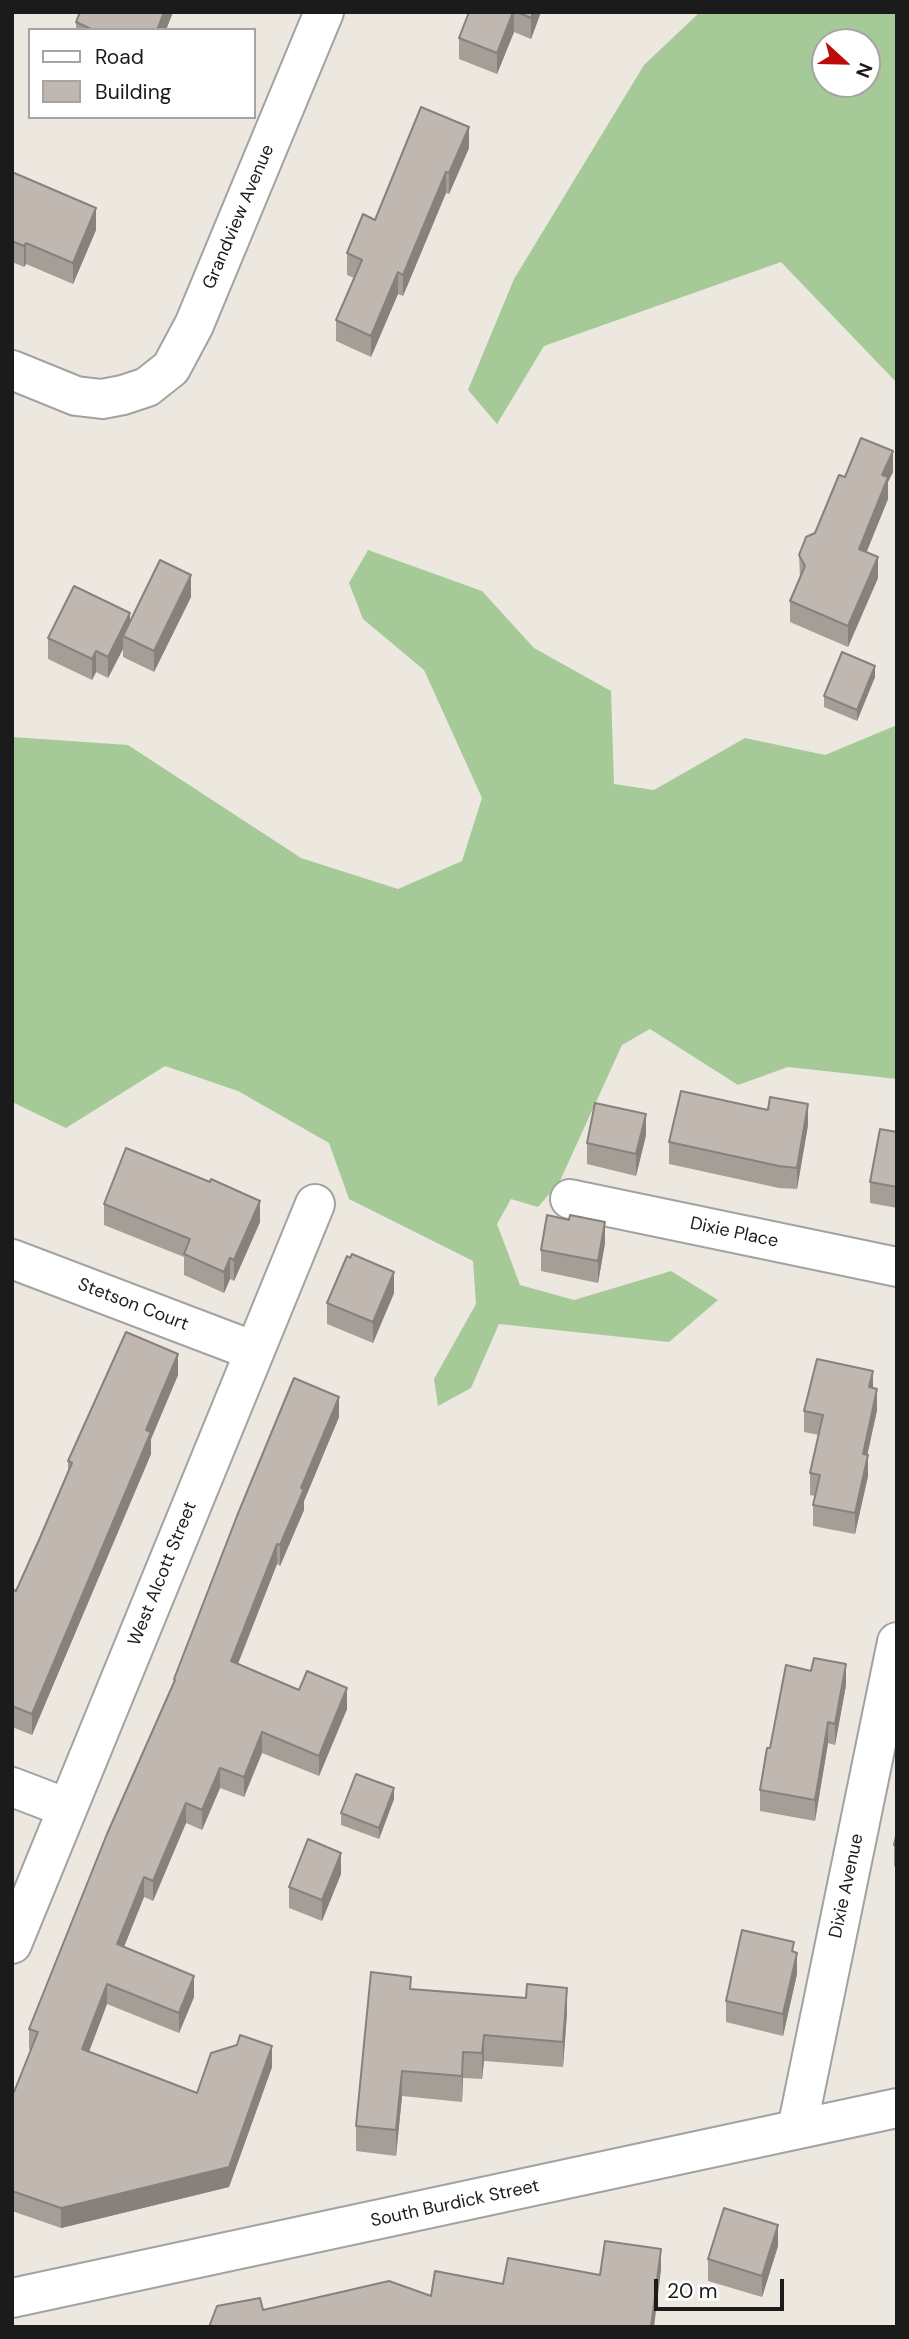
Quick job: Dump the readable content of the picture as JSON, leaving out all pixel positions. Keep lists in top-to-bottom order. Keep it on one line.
{"streets":{"street":["Grandview Avenue","Dixie Place","Stetson Court","West Alcott Street","Dixie Avenue","South Burdick Street"]},"crossings":[["Stetson Court","West Alcott Street"],["Dixie Avenue","South Burdick Street"]],"legend":["Road","Building"],"scale_bar":"20 m","north":"right"}
